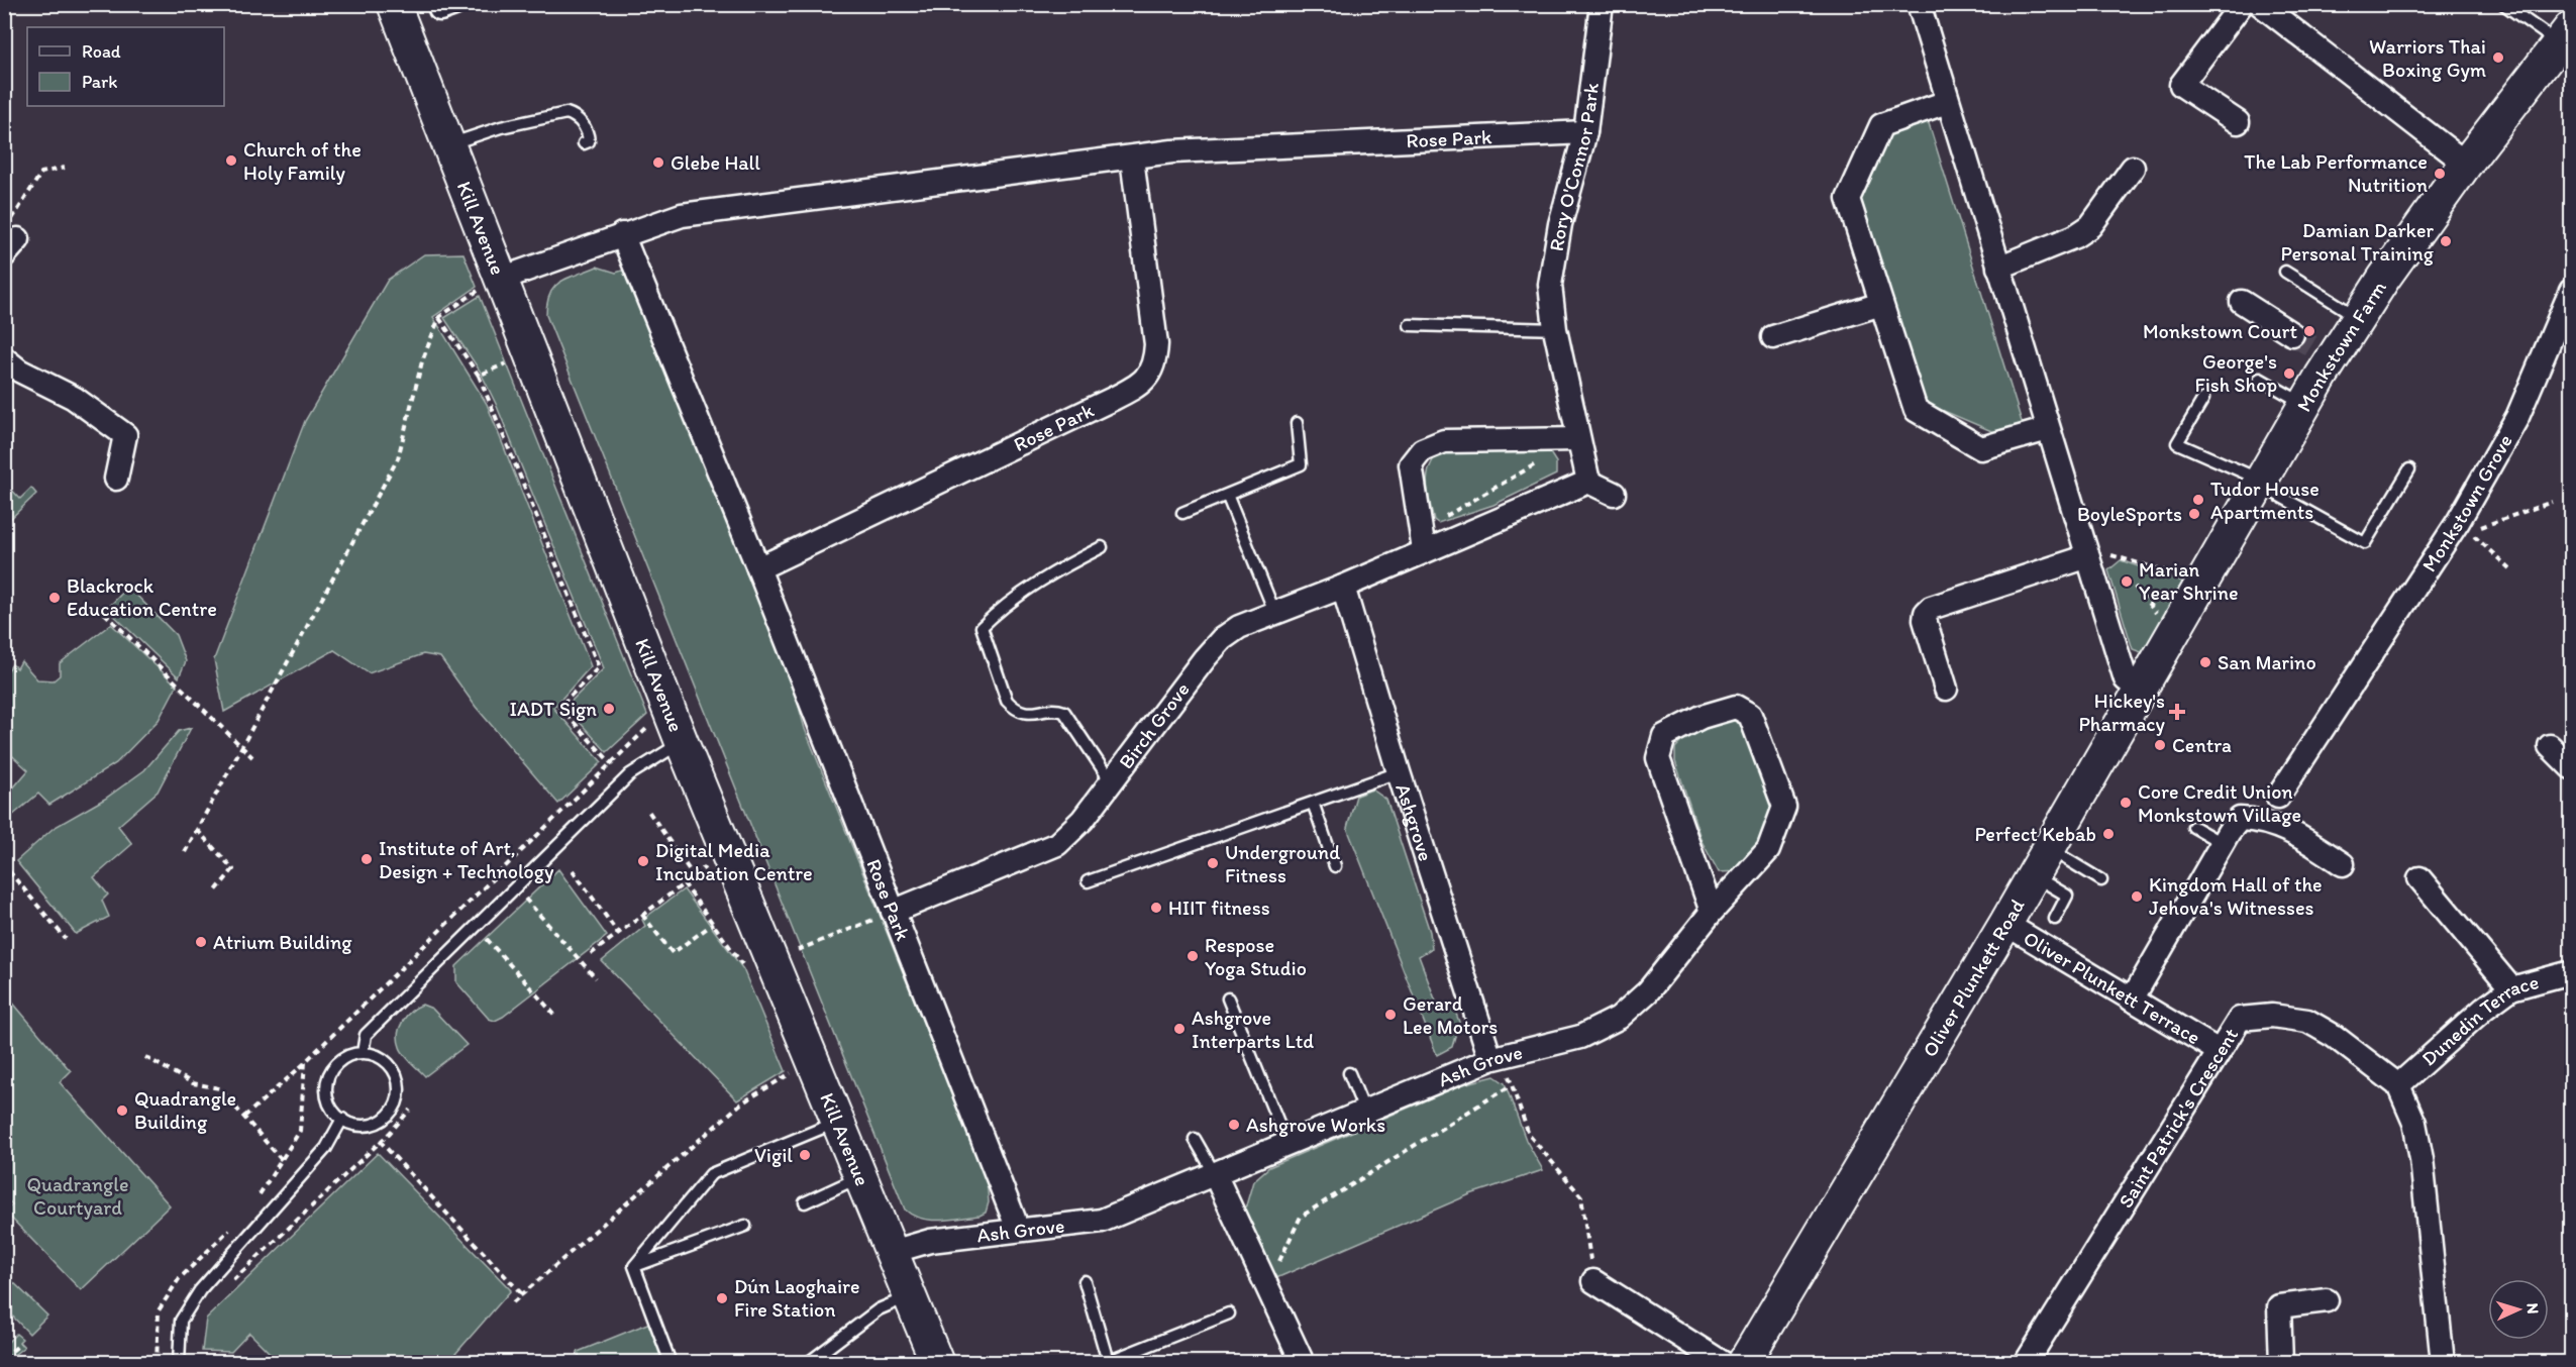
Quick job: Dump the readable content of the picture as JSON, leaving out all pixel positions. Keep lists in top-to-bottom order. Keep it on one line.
{"streets":{"street":["Rose Park","Rory O'Connor Park","Kill Avenue","Monkstown Farm","Monkstown Grove","Birch Grove","Ashgrove","Oliver Plunkett Road","Oliver Plunkett Terrace","Dunedin Terrace","Ash Grove","Saint Patrick's Crescent"]},"crossings":[["Rose Park","Rory O'Connor Park"],["Rose Park","Kill Avenue"],["Rose Park","Birch Grove"],["Rose Park","Ash Grove"],["Kill Avenue","Ash Grove"],["Monkstown Farm","Oliver Plunkett Road"],["Birch Grove","Ashgrove"],["Ashgrove","Ash Grove"],["Oliver Plunkett Road","Oliver Plunkett Terrace"],["Oliver Plunkett Terrace","Saint Patrick's Crescent"],["Dunedin Terrace","Saint Patrick's Crescent"]],"parks":["Quadrangle Courtyard"],"places":{"other":["Warriors Thai Boxing Gym","Church of the Holy Family","Glebe Hall","The Lab Performance Nutrition","Damian Darker Personal Training","Monkstown Court","George's Fish Shop","Tudor House Apartments","BoyleSports","Marian Year Shrine","Blackrock Education Centre","San Marino","IADT Sign","Centra","Core Credit Union Monkstown Village","Perfect Kebab","Institute of Art, Design + Technology","Digital Media Incubation Centre","Underground Fitness","Kingdom Hall of the Jehova's Witnesses","HIIT fitness","Atrium Building","Respose Yoga Studio","Gerard Lee Motors","Ashgrove Interparts Ltd","Quadrangle Building","Ashgrove Works","Vigil","Dún Laoghaire Fire Station"],"health":["Hickey's Pharmacy"]},"legend":["Road","Park"],"north":"right"}
